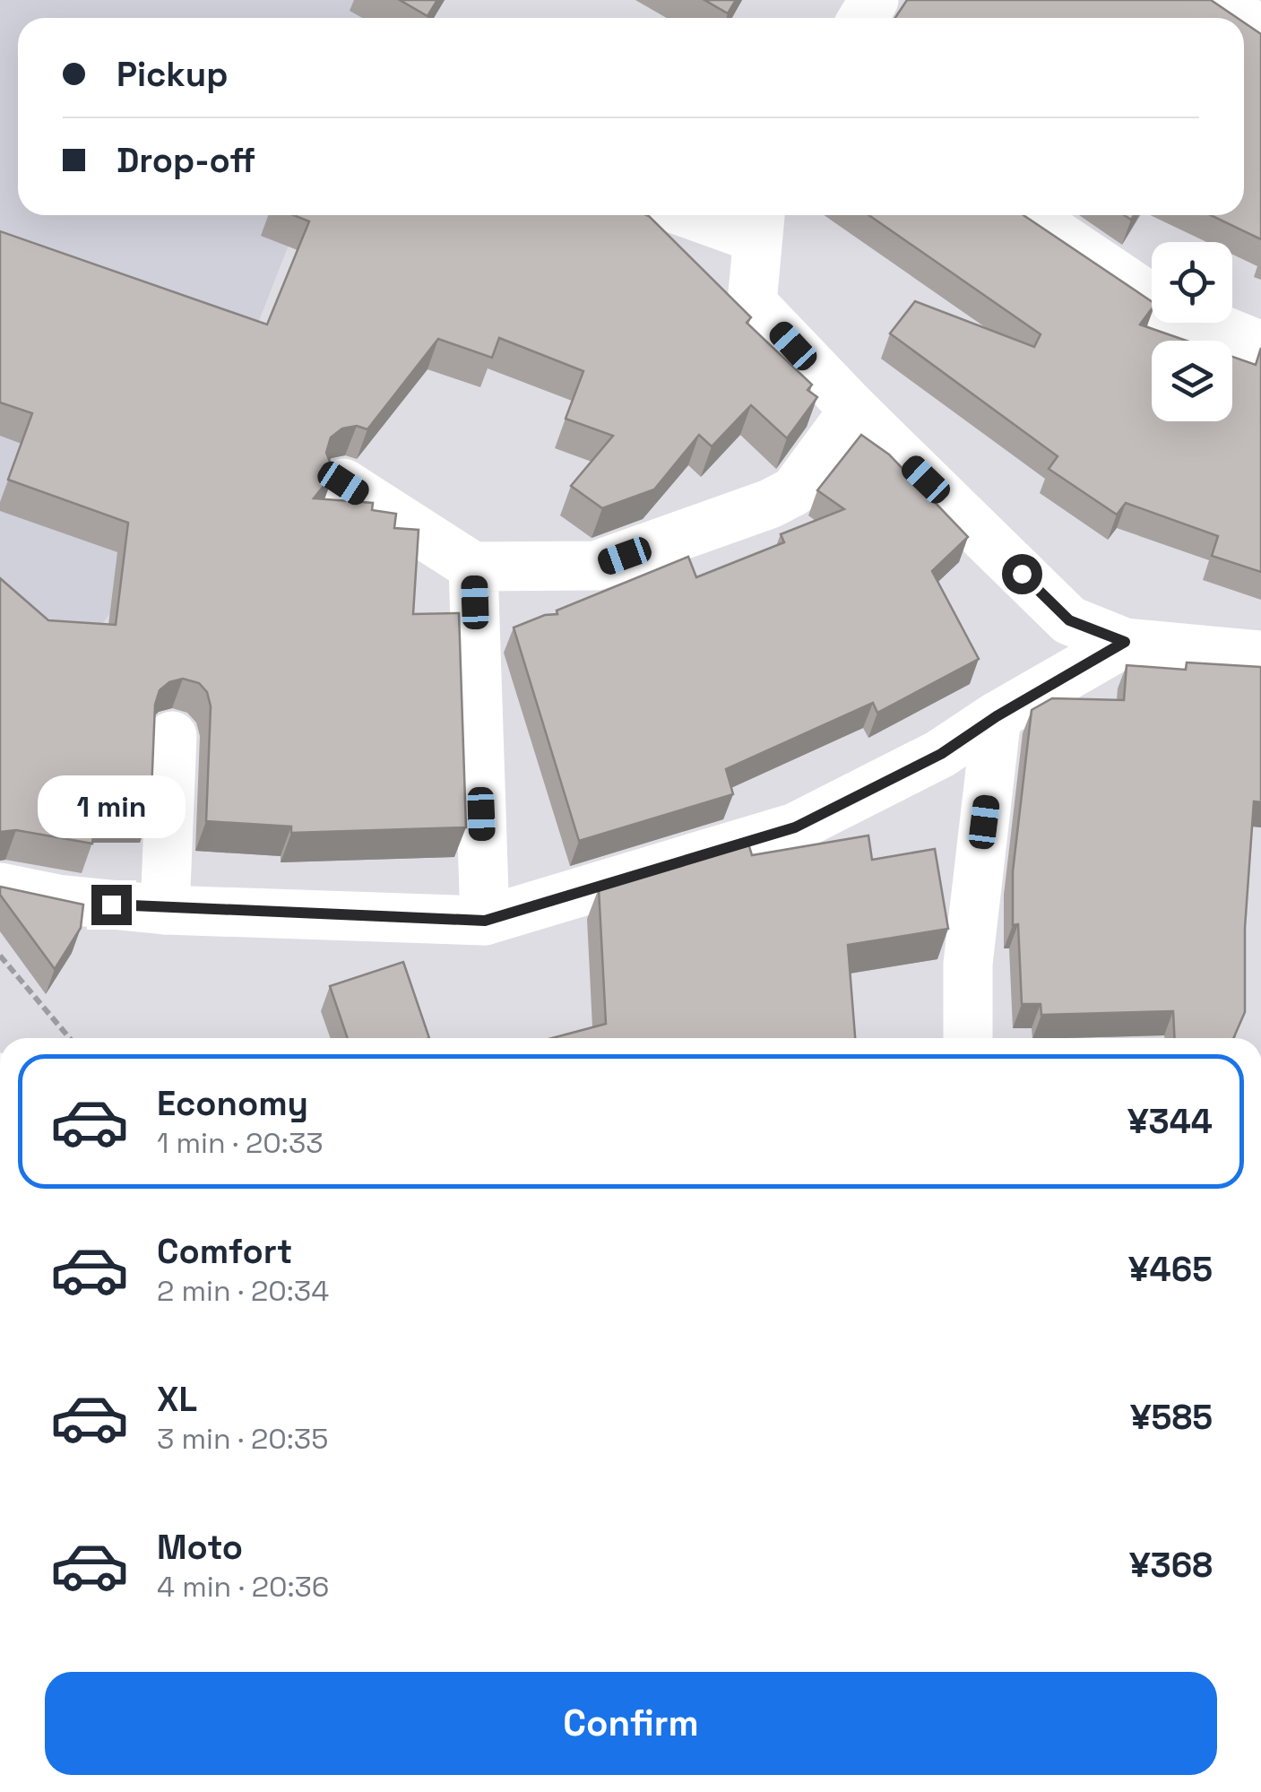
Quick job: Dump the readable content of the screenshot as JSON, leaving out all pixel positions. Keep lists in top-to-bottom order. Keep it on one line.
{"page":{"banner":["Pickup","Drop-off"],"bubble":"1 min","list":[{"name":"Economy","note":"1 min · 20:33","value":"¥344"},{"name":"Comfort","note":"2 min · 20:34","value":"¥465"},{"name":"XL","note":"3 min · 20:35","value":"¥585"},{"name":"Moto","note":"4 min · 20:36","value":"¥368"}],"buttons":"Confirm"}}
